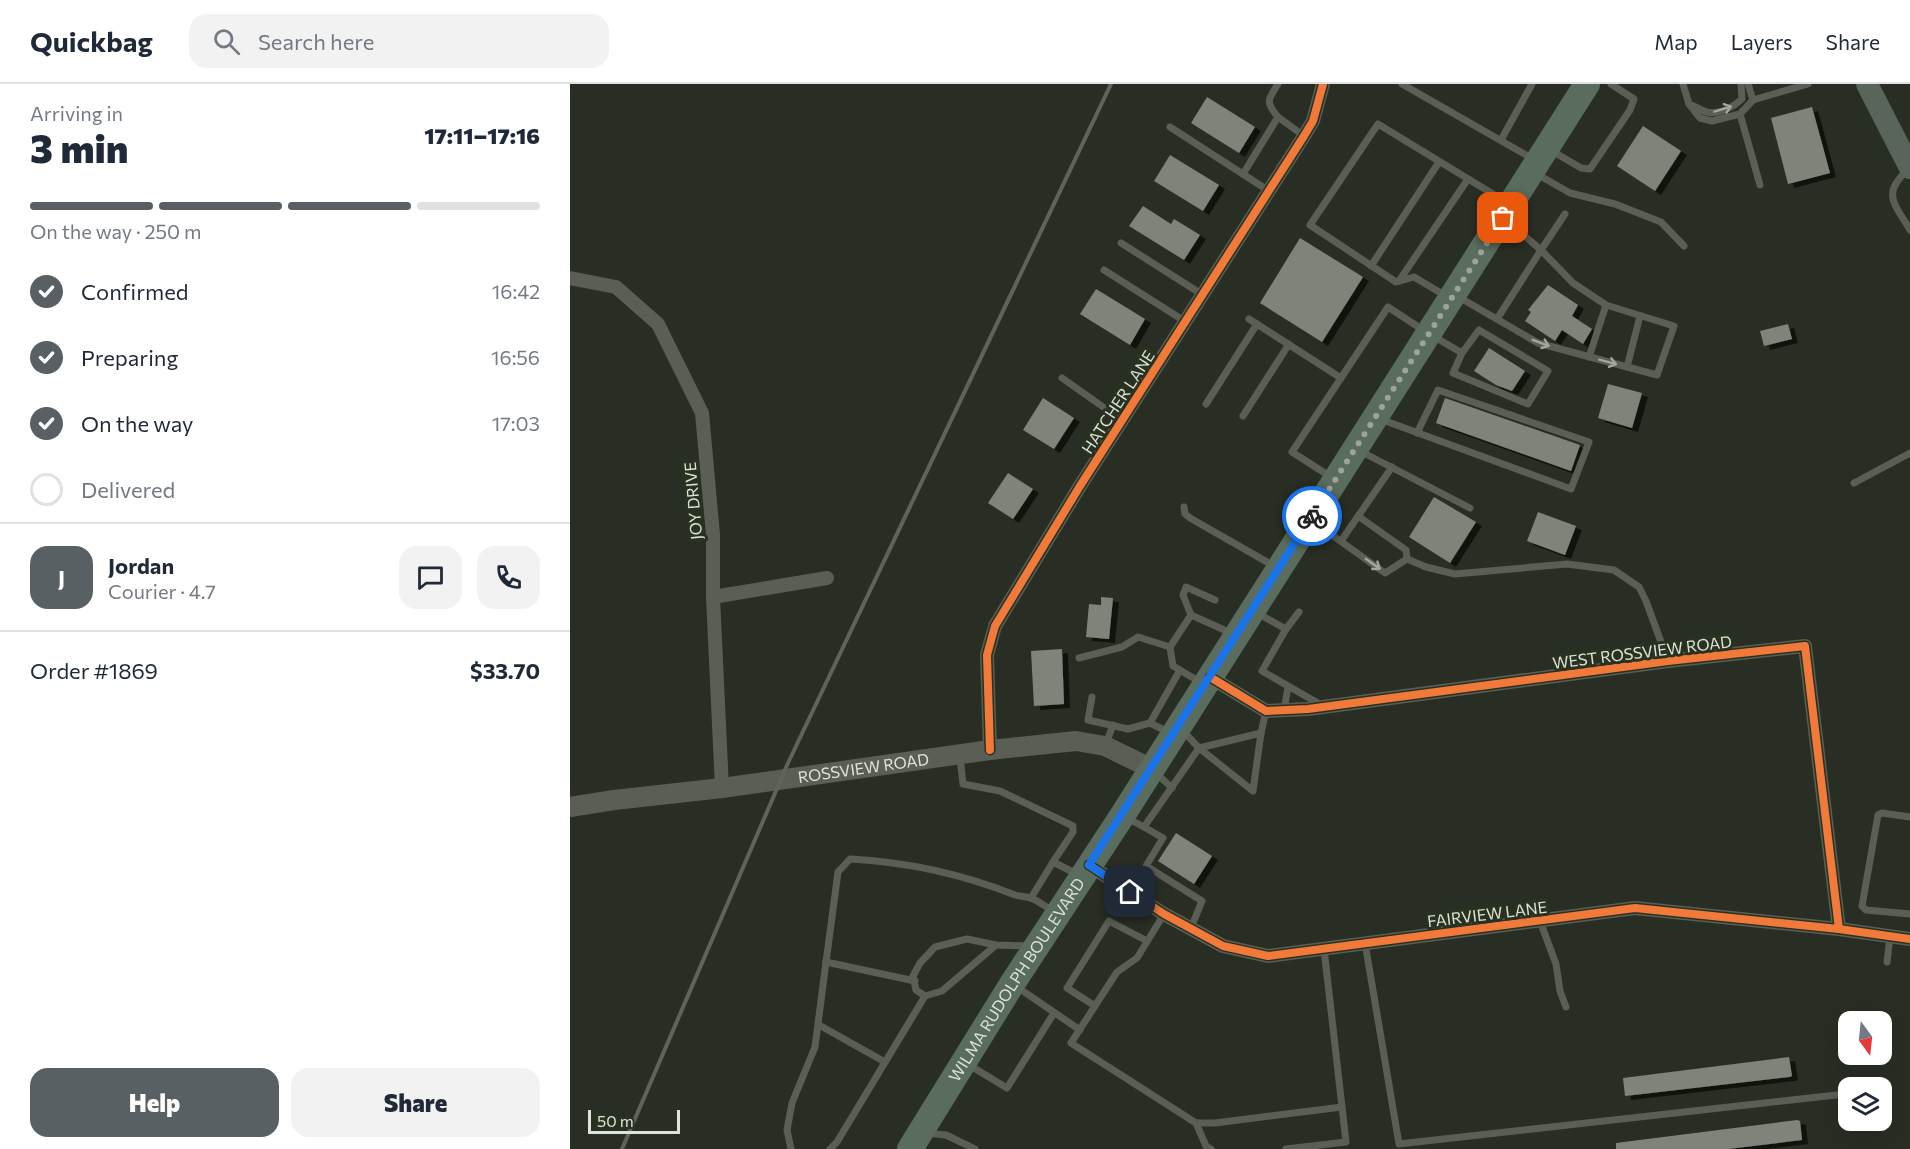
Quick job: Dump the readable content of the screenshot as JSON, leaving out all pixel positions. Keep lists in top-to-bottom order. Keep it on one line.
{"streets":{"highway":["WILMA RUDOLPH BOULEVARD"],"street":["HATCHER LANE","JOY DRIVE","WEST ROSSVIEW ROAD","ROSSVIEW ROAD","FAIRVIEW LANE"]},"crossings":[["HATCHER LANE","ROSSVIEW ROAD"],["JOY DRIVE","ROSSVIEW ROAD"],["WEST ROSSVIEW ROAD","FAIRVIEW LANE"],["ROSSVIEW ROAD","WILMA RUDOLPH BOULEVARD"],["FAIRVIEW LANE","WILMA RUDOLPH BOULEVARD"]],"scale_bar":"50 m","north":"bottom","page":{"header":"Quickbag","search":"Search here","nav":["Map","Layers","Share"],"heading":["3 min","Arriving in","17:11–17:16"],"panel":["Jordan","Courier · 4.7","Order #1869","$33.70"],"bar":"On the way · 250 m","list":[["Confirmed","16:42"],["Preparing","16:56"],["On the way","17:03"],"Delivered"],"round":"J","buttons":["Help","Share"],"scale":"50 m"}}
